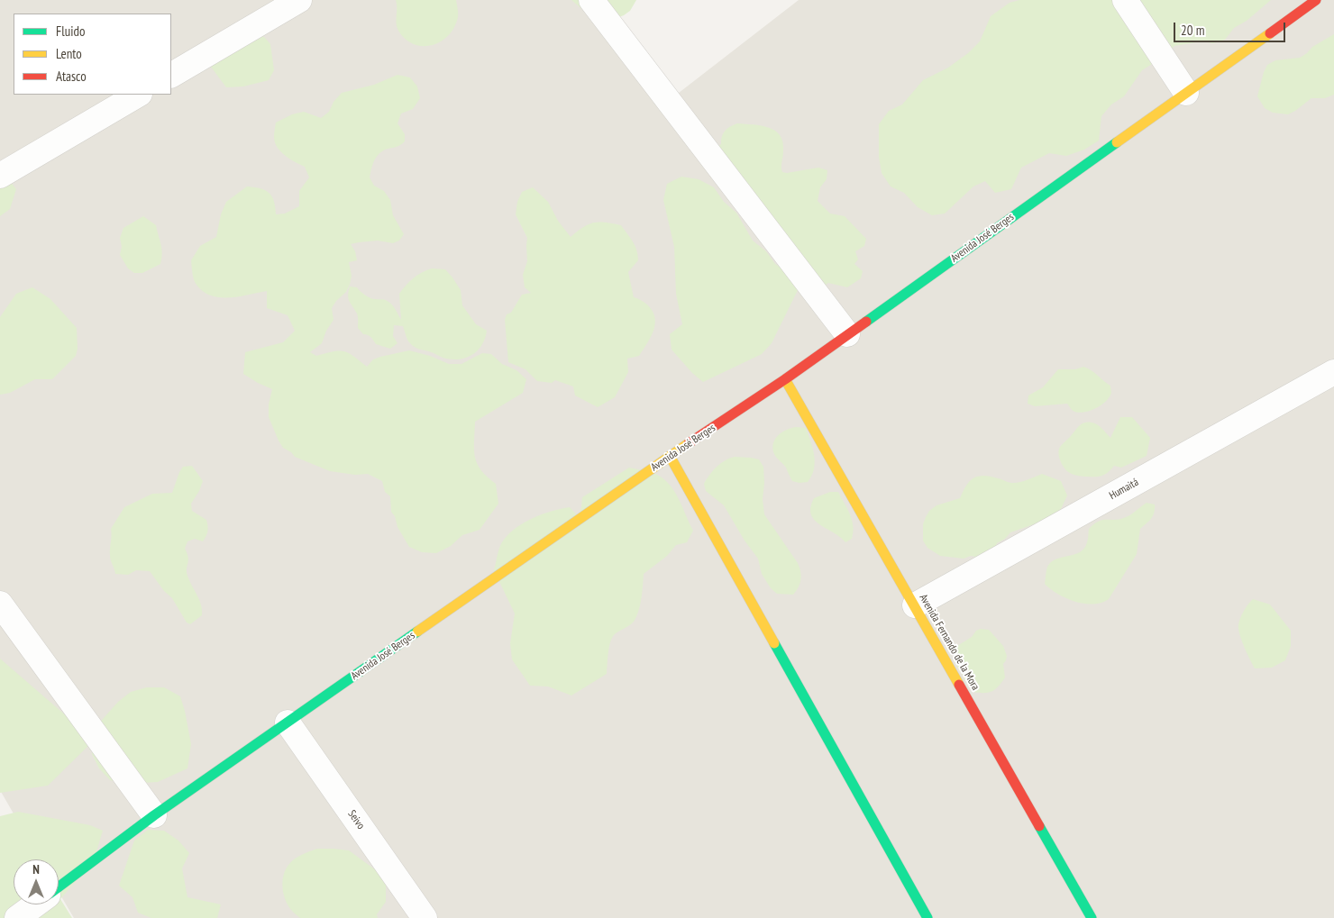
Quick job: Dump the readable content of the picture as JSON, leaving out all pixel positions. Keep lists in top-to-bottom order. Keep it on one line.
{"streets":{"main road":["Avenida José Berges","Avenida Fernando de la Mora"],"street":["Humaitá","Seivo"]},"crossings":[["Avenida José Berges","Avenida Fernando de la Mora"],["Avenida José Berges","Seivo"],["Humaitá","Avenida Fernando de la Mora"]],"legend":["Fluido","Lento","Atasco"],"scale_bar":"20 m","north":"top"}
